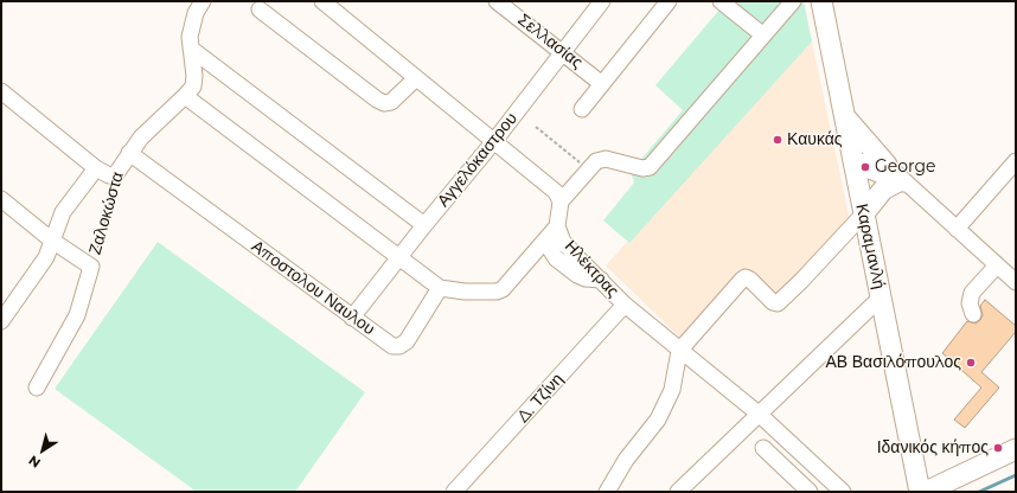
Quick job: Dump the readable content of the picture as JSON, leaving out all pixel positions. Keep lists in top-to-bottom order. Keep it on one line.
{"streets":{"main road":["Καραμανλή"],"street":["Σελλασίας","Αγγελόκαστρου","Ζαλοκώστα","Ηλέκτρας","Αποστολου Ναυλου","Δ. Τζίνη"]},"crossings":[["Σελλασίας","Αγγελόκαστρου"],["Αγγελόκαστρου","Αποστολου Ναυλου"],["Ζαλοκώστα","Αποστολου Ναυλου"],["Ηλέκτρας","Δ. Τζίνη"]],"places":["Καυκάς","George","ΑΒ Βασιλόπουλος","Ιδανικός κήπος"],"north":"bottom left"}
